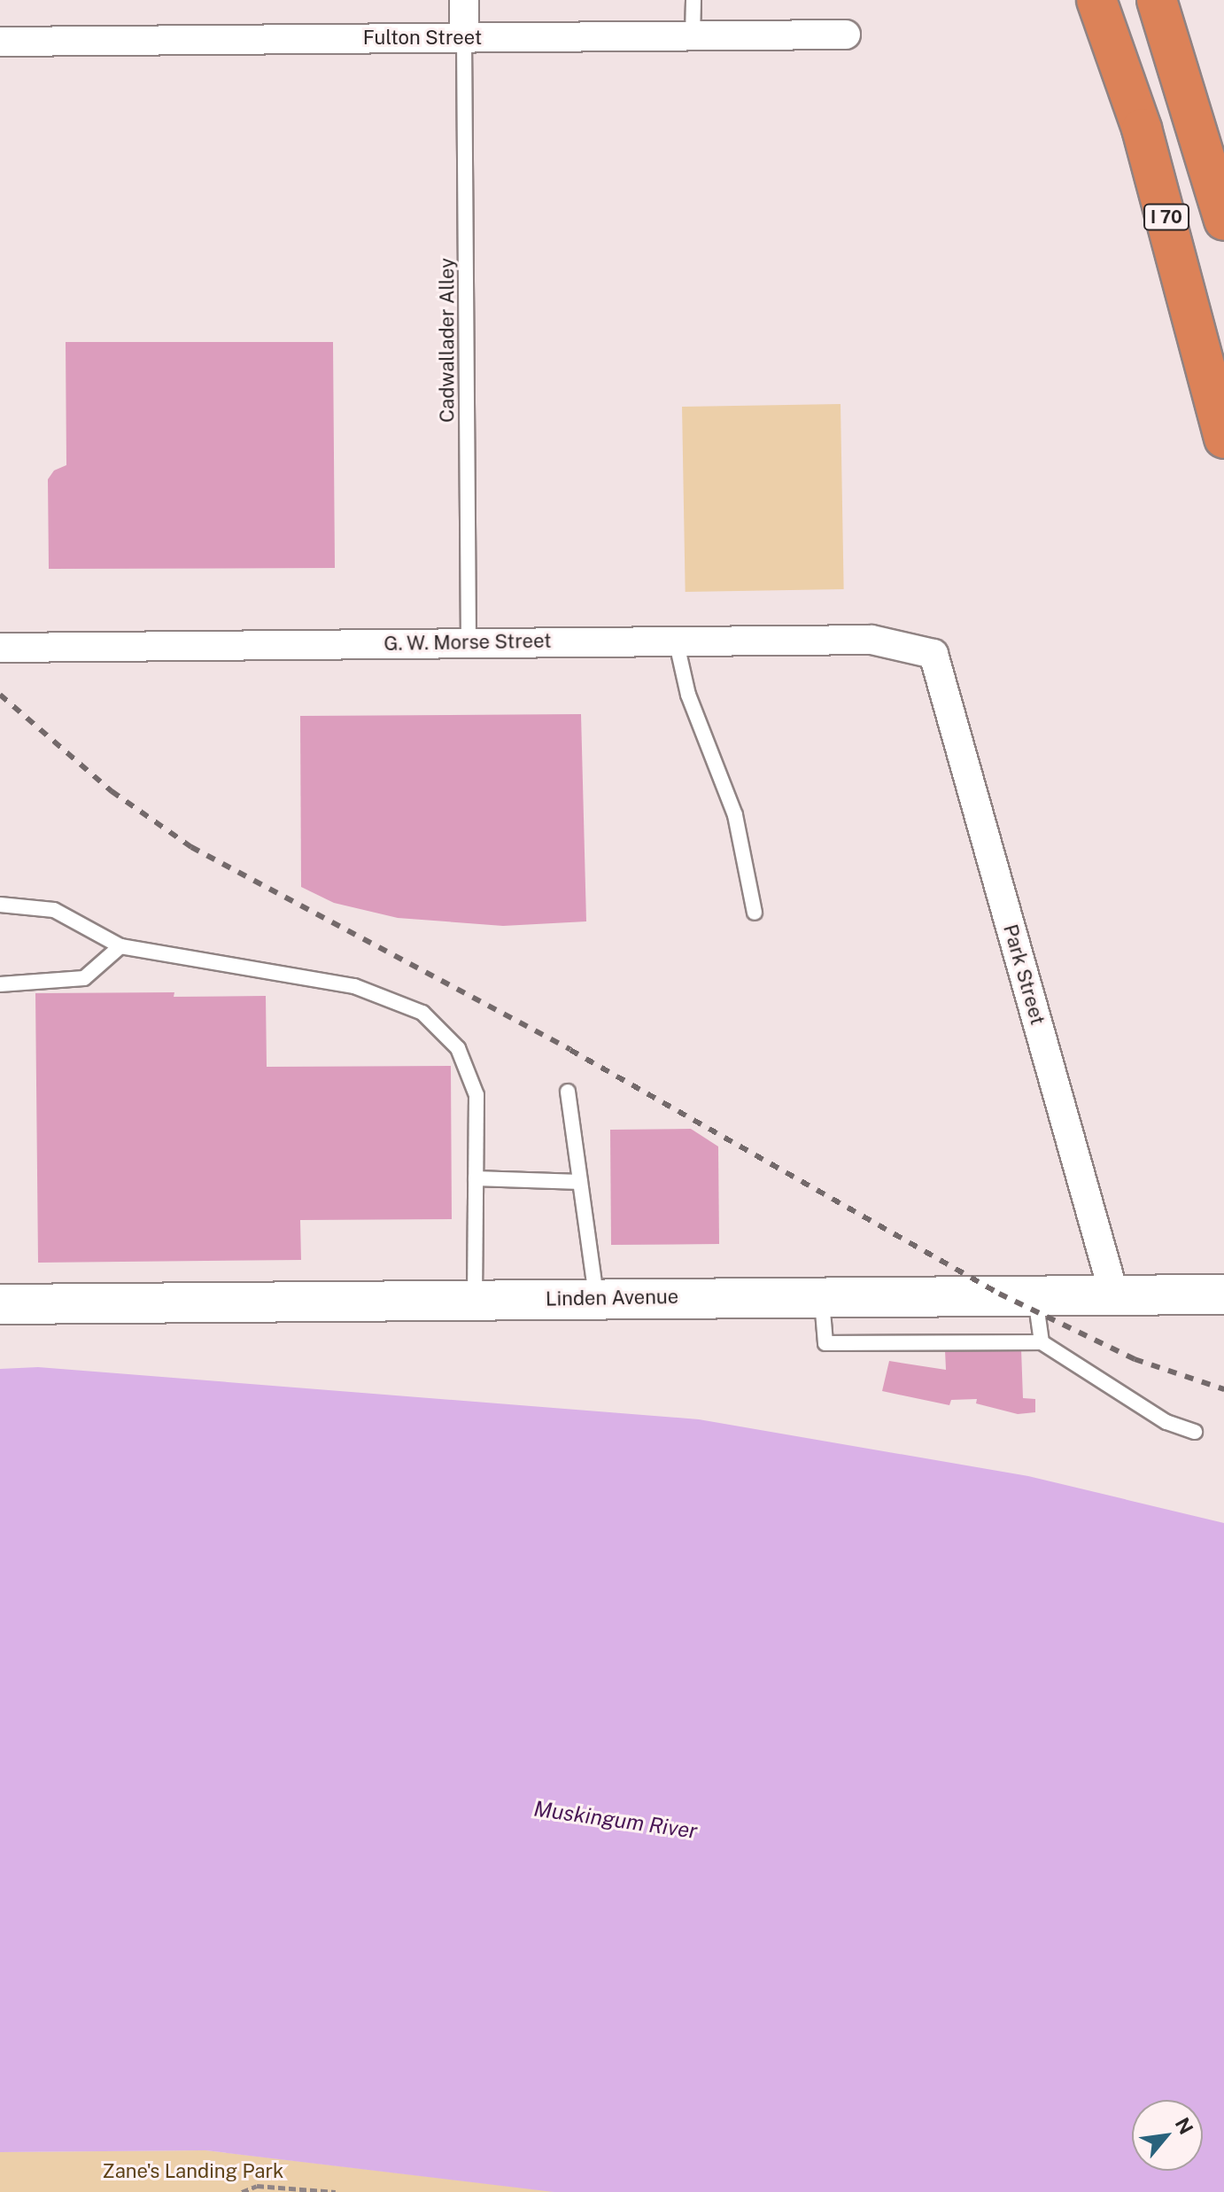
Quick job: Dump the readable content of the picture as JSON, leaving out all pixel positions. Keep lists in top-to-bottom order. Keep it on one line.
{"streets":{"highway":["I 70"],"main road":["Linden Avenue"],"street":["Fulton Street","G. W. Morse Street","Park Street"],"lane":["Cadwallader Alley"]},"crossings":[["Fulton Street","Cadwallader Alley"],["Cadwallader Alley","G. W. Morse Street"],["G. W. Morse Street","Park Street"],["Park Street","Linden Avenue"]],"water":["Muskingum River"],"parks":["Zane's Landing Park"],"north":"top right"}
